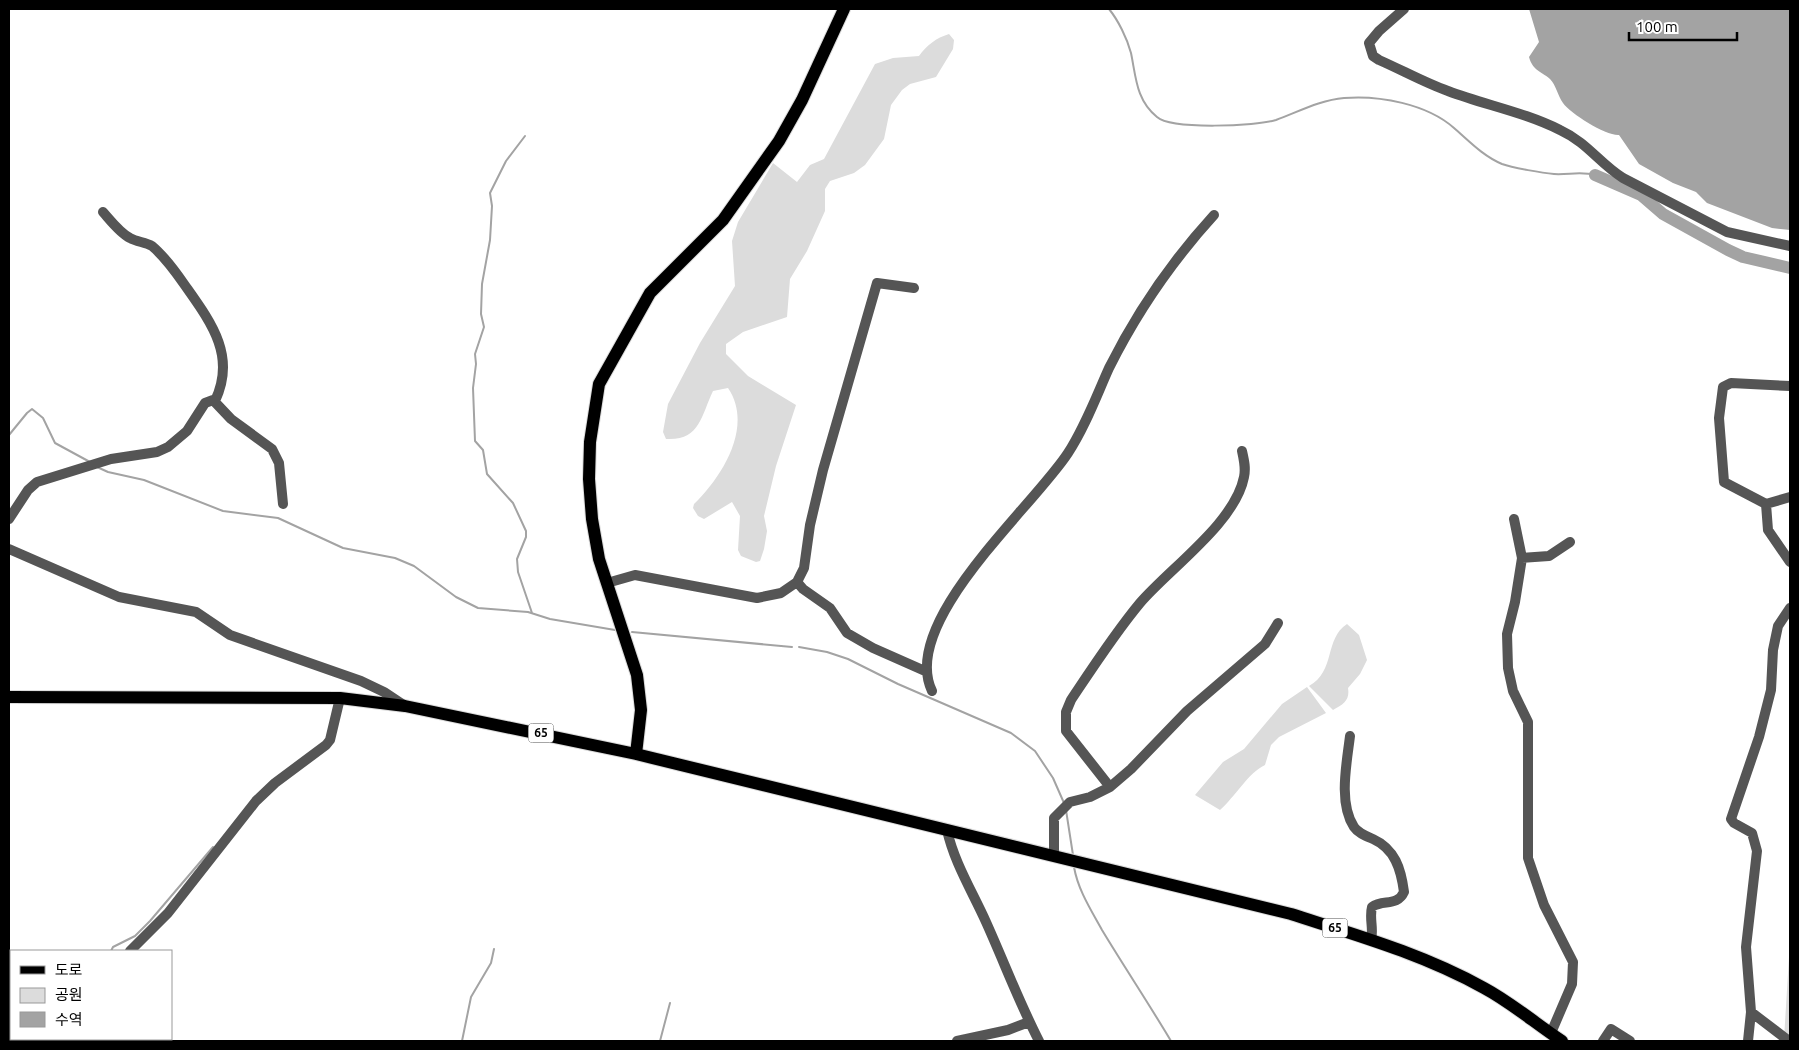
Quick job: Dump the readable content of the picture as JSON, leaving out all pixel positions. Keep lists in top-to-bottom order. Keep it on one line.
{"streets":{"main road":["65"]},"legend":["도로","공원","수역"],"scale_bar":"100 m"}
